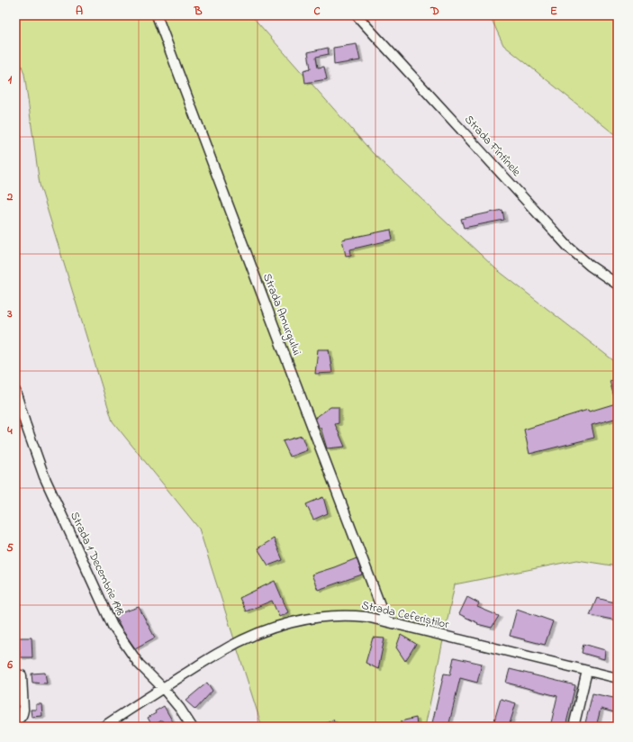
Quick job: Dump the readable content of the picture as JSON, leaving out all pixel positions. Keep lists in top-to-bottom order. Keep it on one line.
{"streets":{"street":["Strada Fîntînele","Strada Amurgului","Strada 1 Decembrie 1918","Strada Ceferiștilor"]},"crossings":[["Strada Amurgului","Strada Ceferiștilor"],["Strada 1 Decembrie 1918","Strada Ceferiștilor"]],"grid":{"columns":["A","B","C","D","E"],"rows":["1","2","3","4","5","6"]}}
